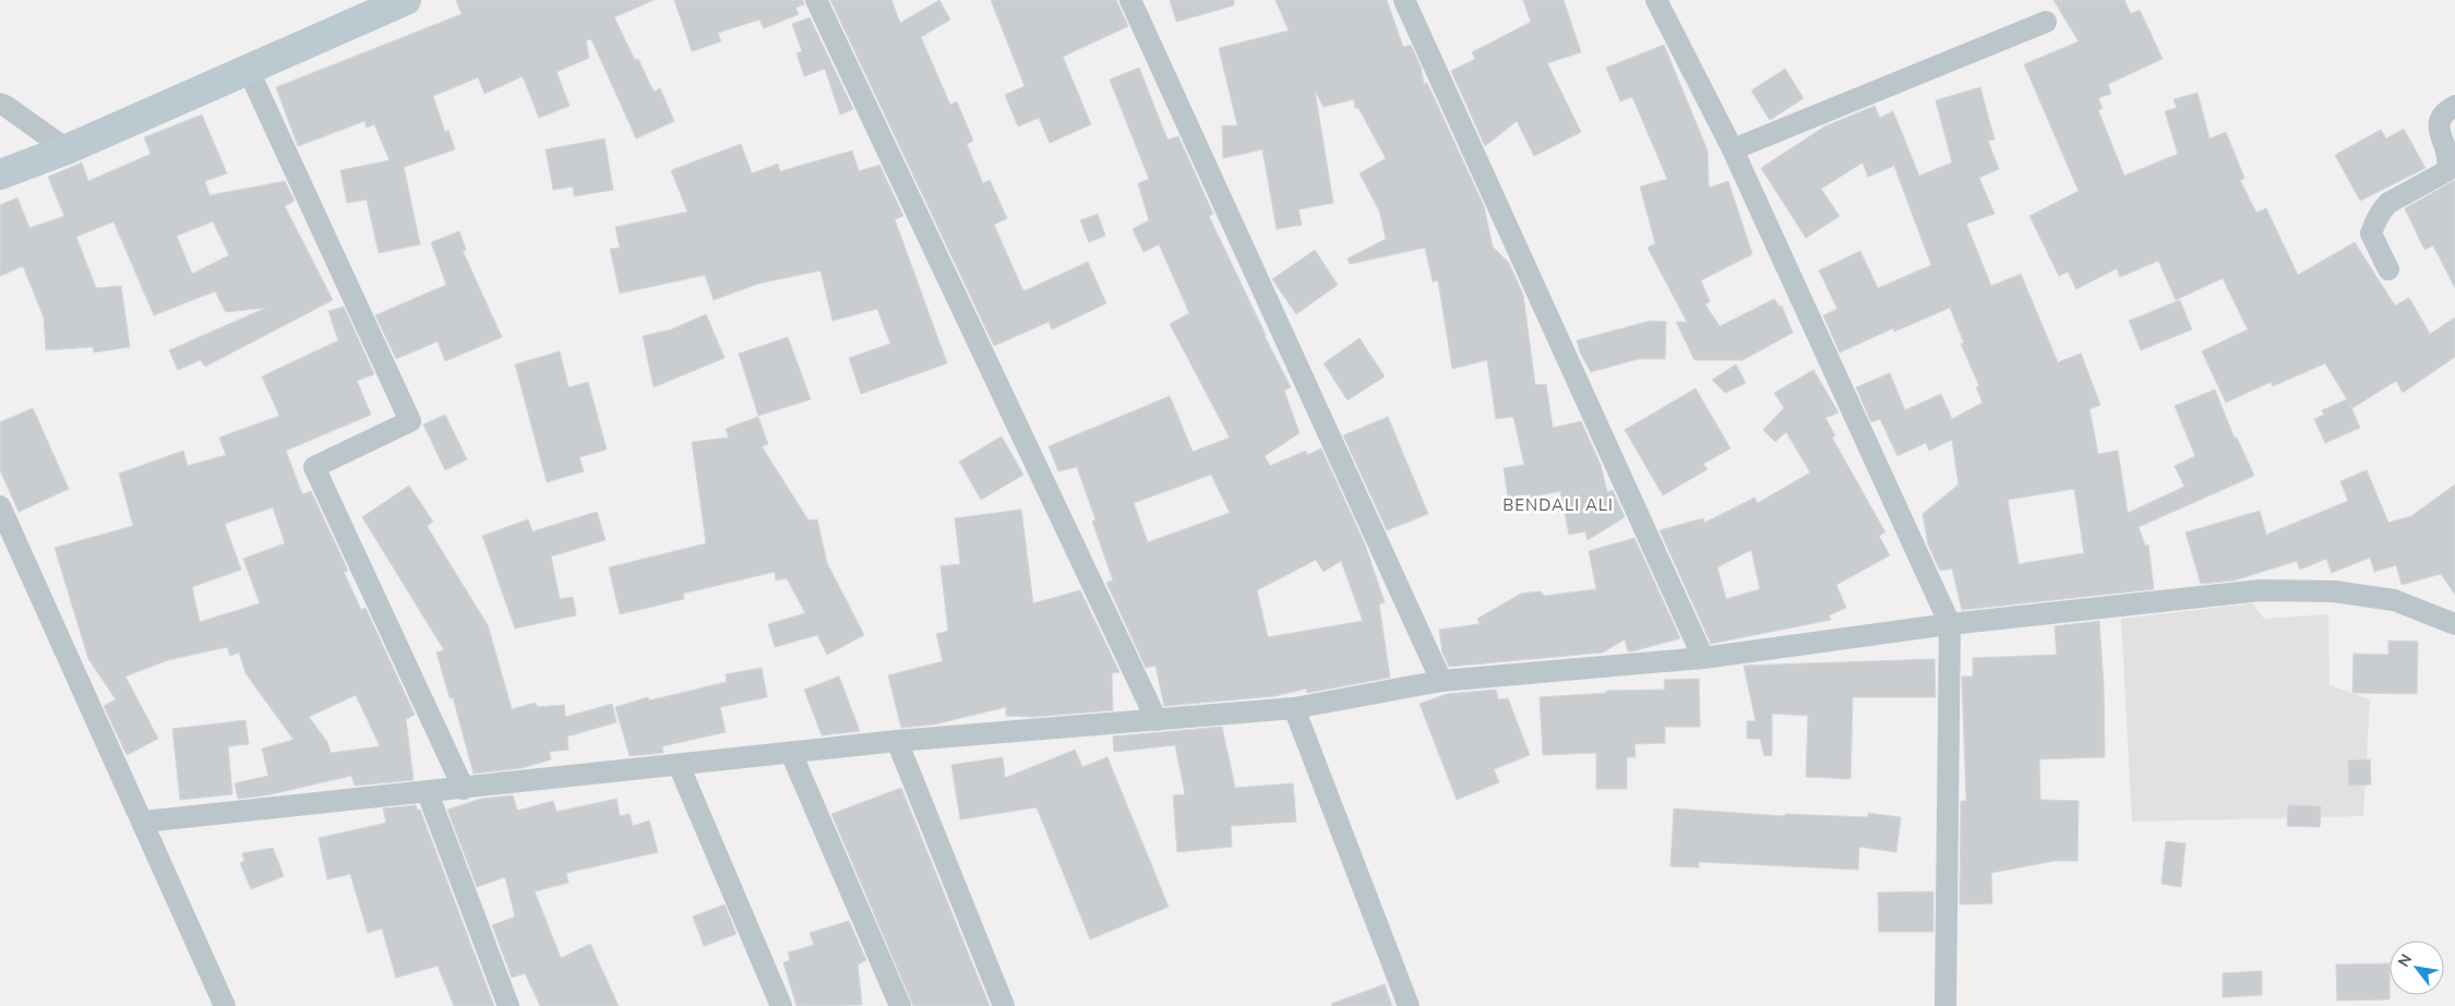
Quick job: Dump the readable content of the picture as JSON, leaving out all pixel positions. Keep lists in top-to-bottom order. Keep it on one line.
{"districts":["BENDALI ALI"],"north":"top left"}
